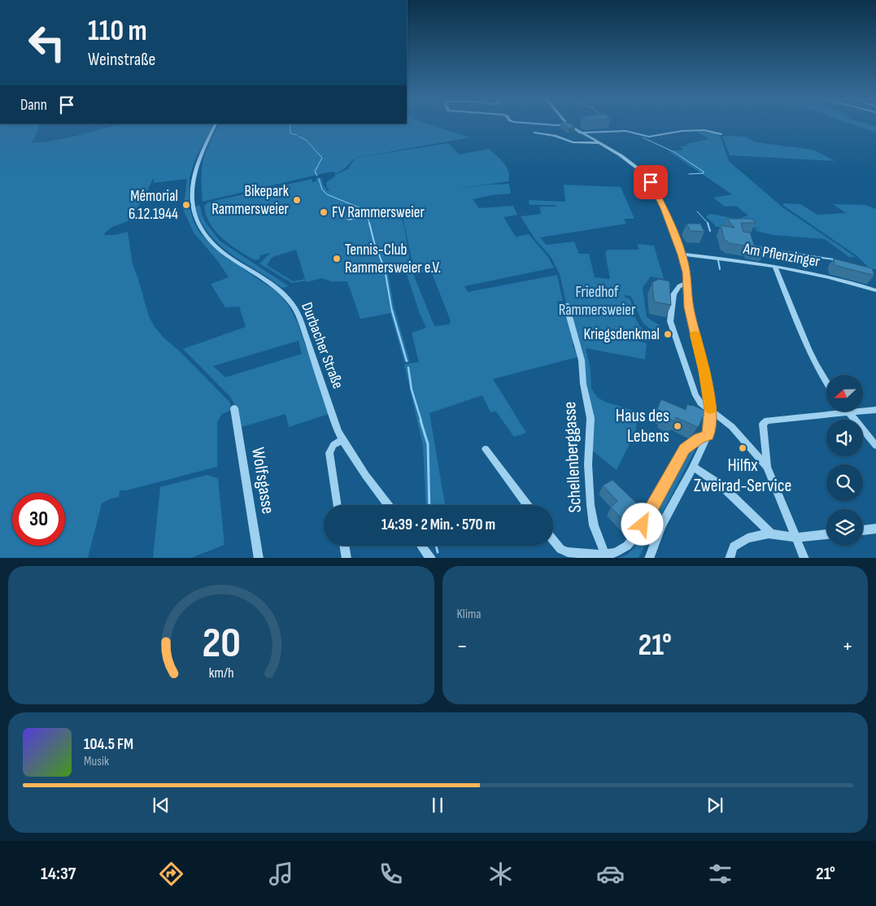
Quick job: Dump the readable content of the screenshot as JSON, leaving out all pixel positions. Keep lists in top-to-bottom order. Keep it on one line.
{"streets":{"street":["Am Pflenzinger","Durbacher Straße","Schellenberggasse","Wolfsgasse"]},"parks":["Friedhof Rammersweier"],"places":["Bikepark Rammersweier","Mémorial 6.12.1944","FV Rammersweier","Tennis-Club Rammersweier e.V.","Kriegsdenkmal","Haus des Lebens","Hilfix Zweirad-Service"],"north":"left","page":{"turn":["110 m","Weinstraße"],"then":"Dann","limit":"30","trip":"14:39 · 2 Min. · 570 m","tile":"Klima","heat":["−","21°","+"],"song":["104.5 FM","Musik"],"tabs":["14:37","21°"],"gauge":["20","km/h"]}}
